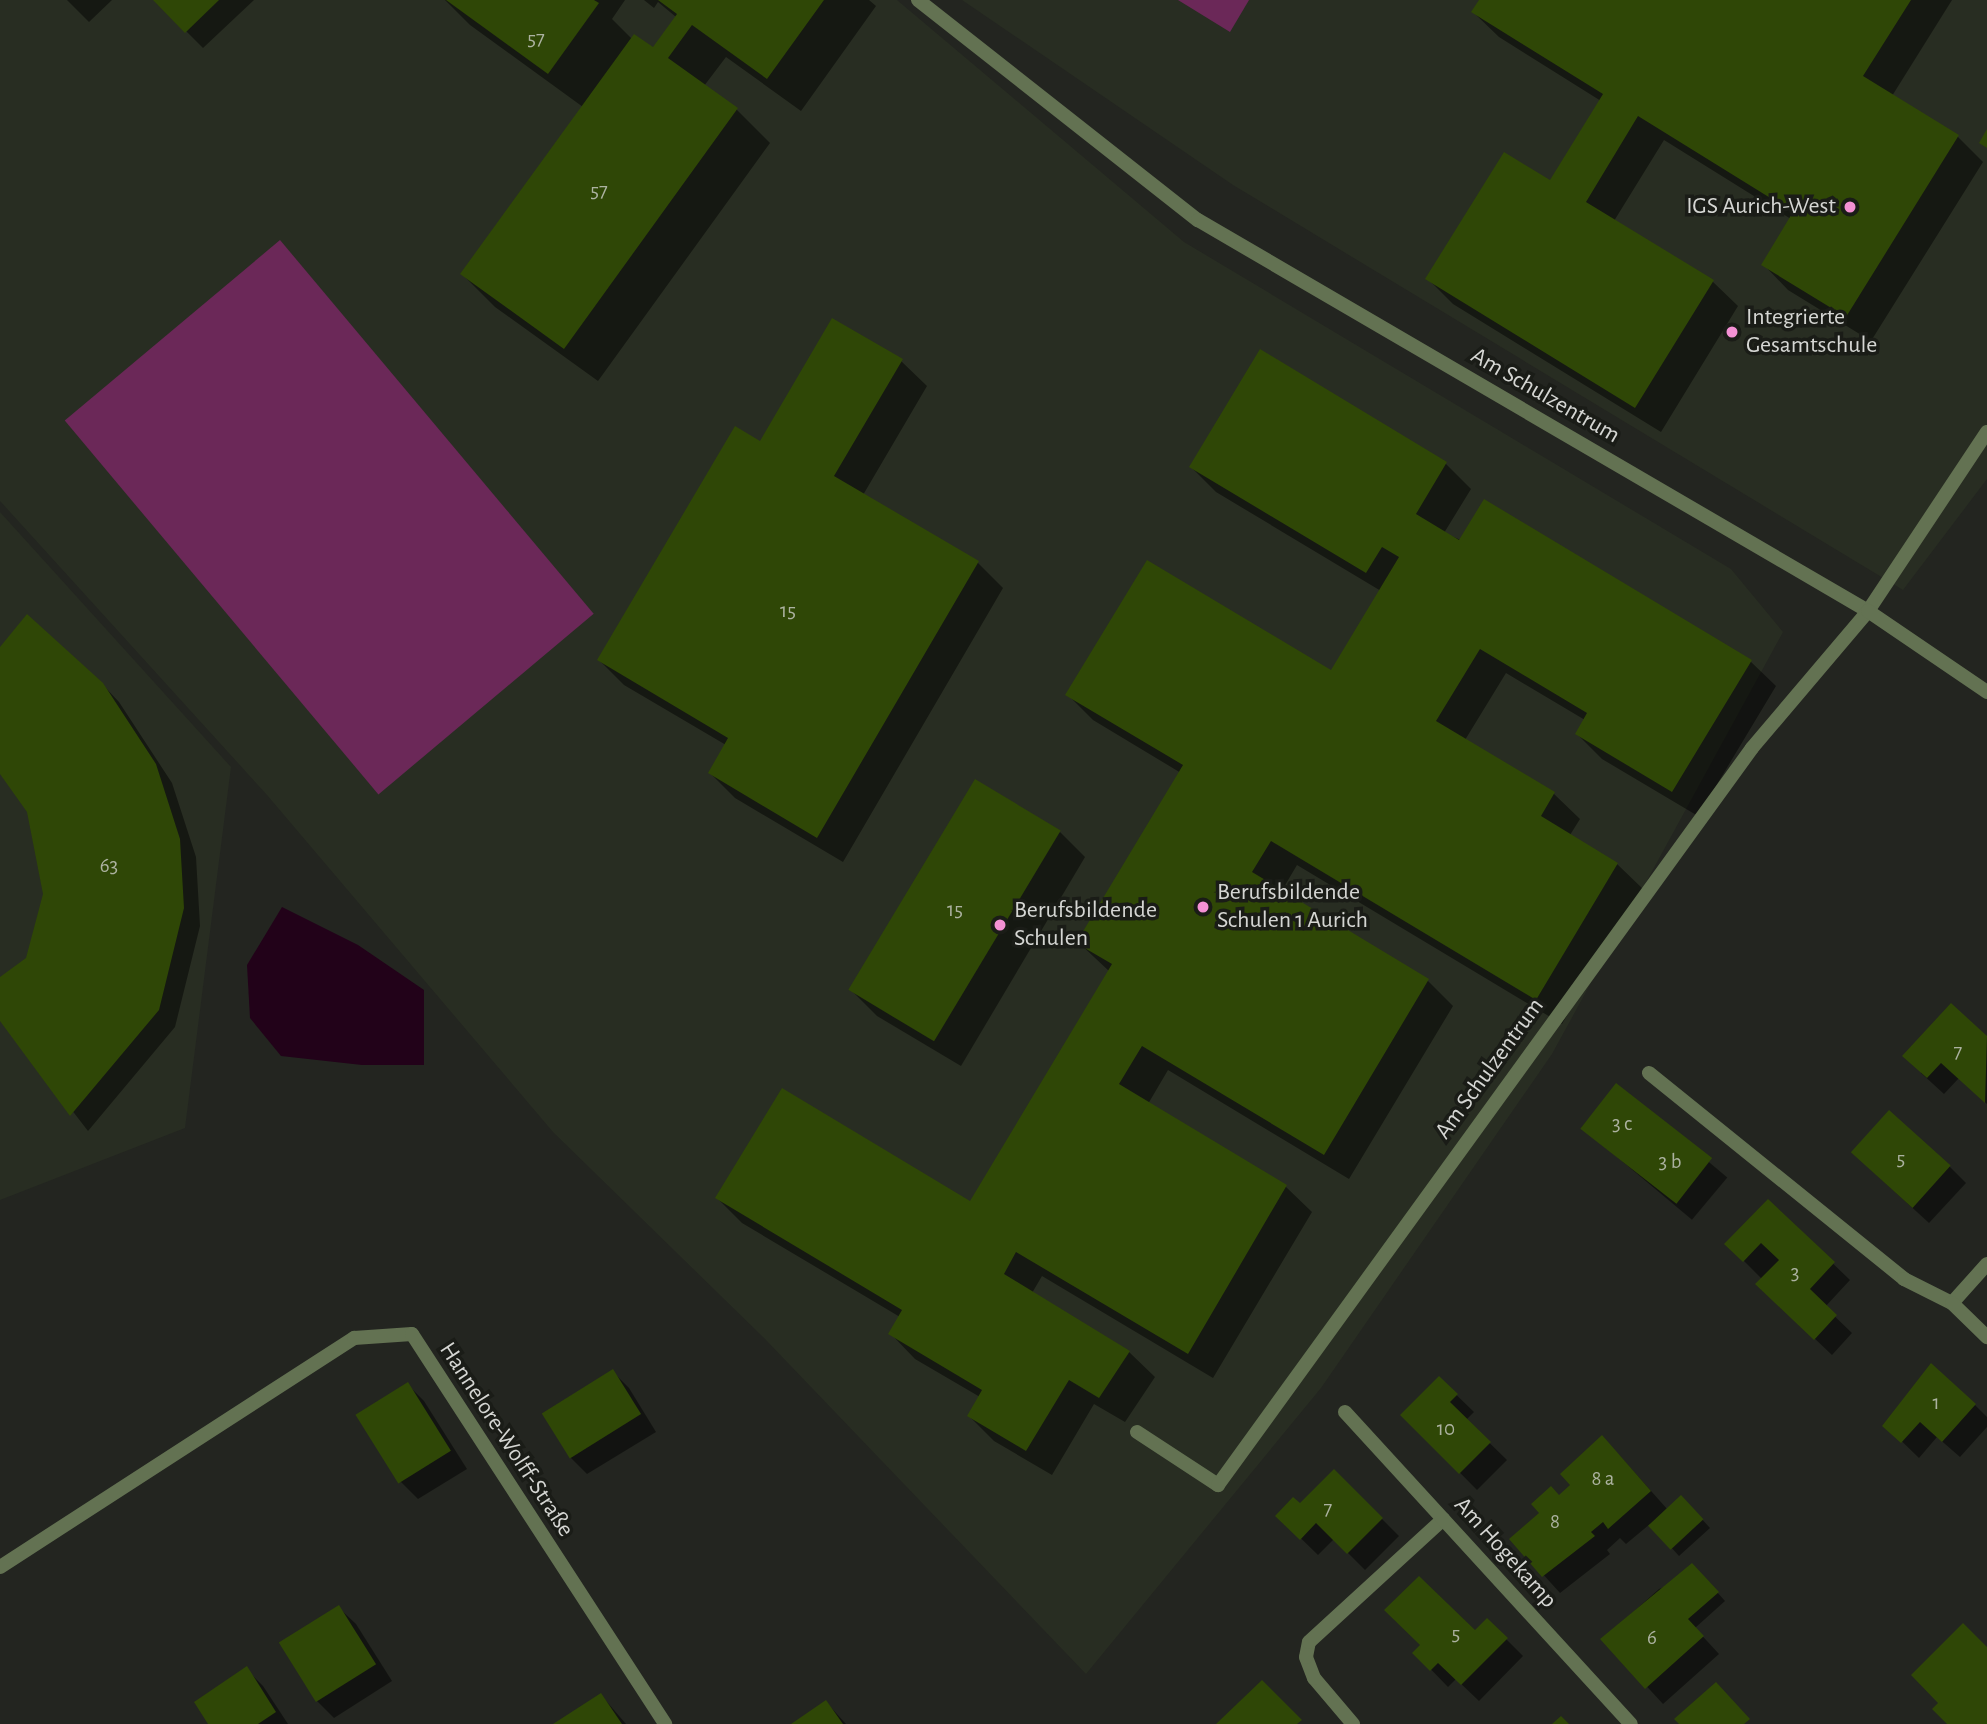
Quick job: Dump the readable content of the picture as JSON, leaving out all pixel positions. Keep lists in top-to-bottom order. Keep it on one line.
{"streets":{"street":["Am Schulzentrum","Hannelore-Wolff-Straße","Am Hogekamp"]},"places":["IGS Aurich-West","Integrierte Gesamtschule","Berufsbildende Schulen 1 Aurich","Berufsbildende Schulen"],"house_numbers":["57","57","15","63","15","7","3 c","5","3 b","3","1","10","8 a","7","8","5","6"]}
